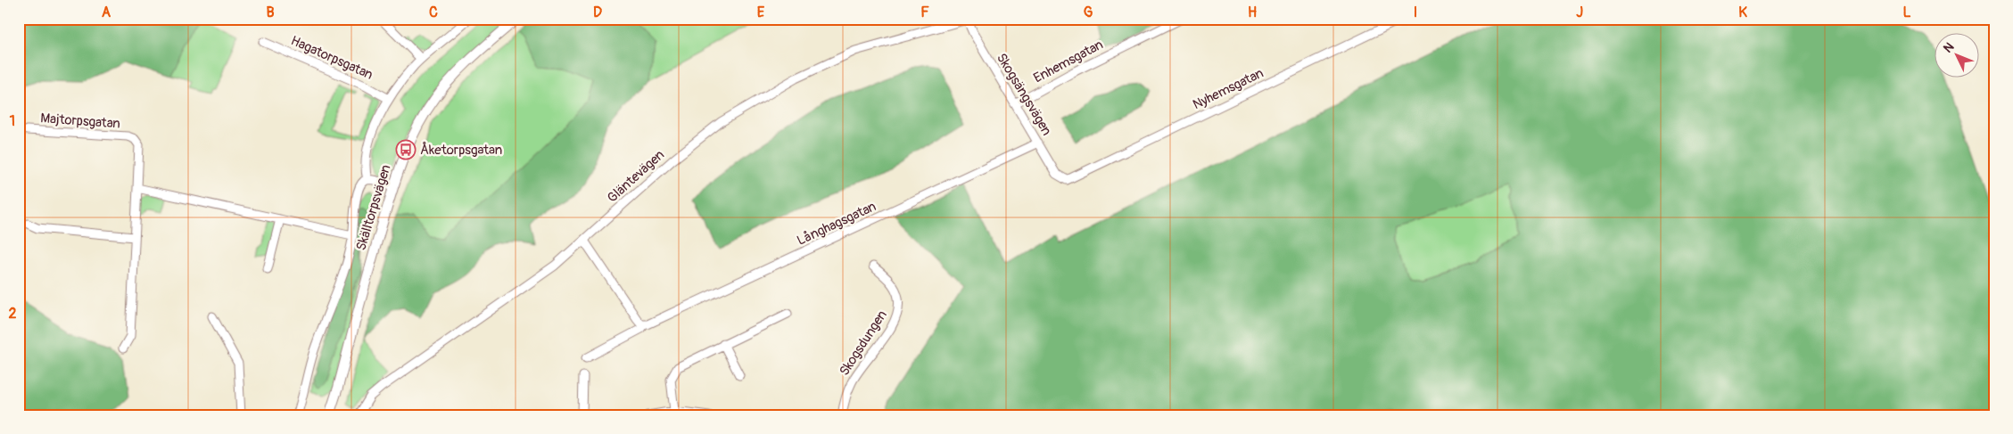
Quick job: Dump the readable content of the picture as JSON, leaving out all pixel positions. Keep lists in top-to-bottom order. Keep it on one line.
{"streets":{"street":["Hagatorpsgatan","Enhemsgatan","Nyhemsgatan","Skogsängsvägen","Majtorpsgatan","Gläntevägen","Skälltorpsvägen","Långhagsgatan","Skogsdungen"]},"crossings":[["Enhemsgatan","Skogsängsvägen"],["Nyhemsgatan","Skogsängsvägen"],["Skogsängsvägen","Gläntevägen"],["Skogsängsvägen","Långhagsgatan"]],"places":{"bus stop":["Åketorpsgatan"]},"north":"top left","grid":{"columns":["A","B","C","D","E","F","G","H","I","J","K","L"],"rows":["1","2"]}}
